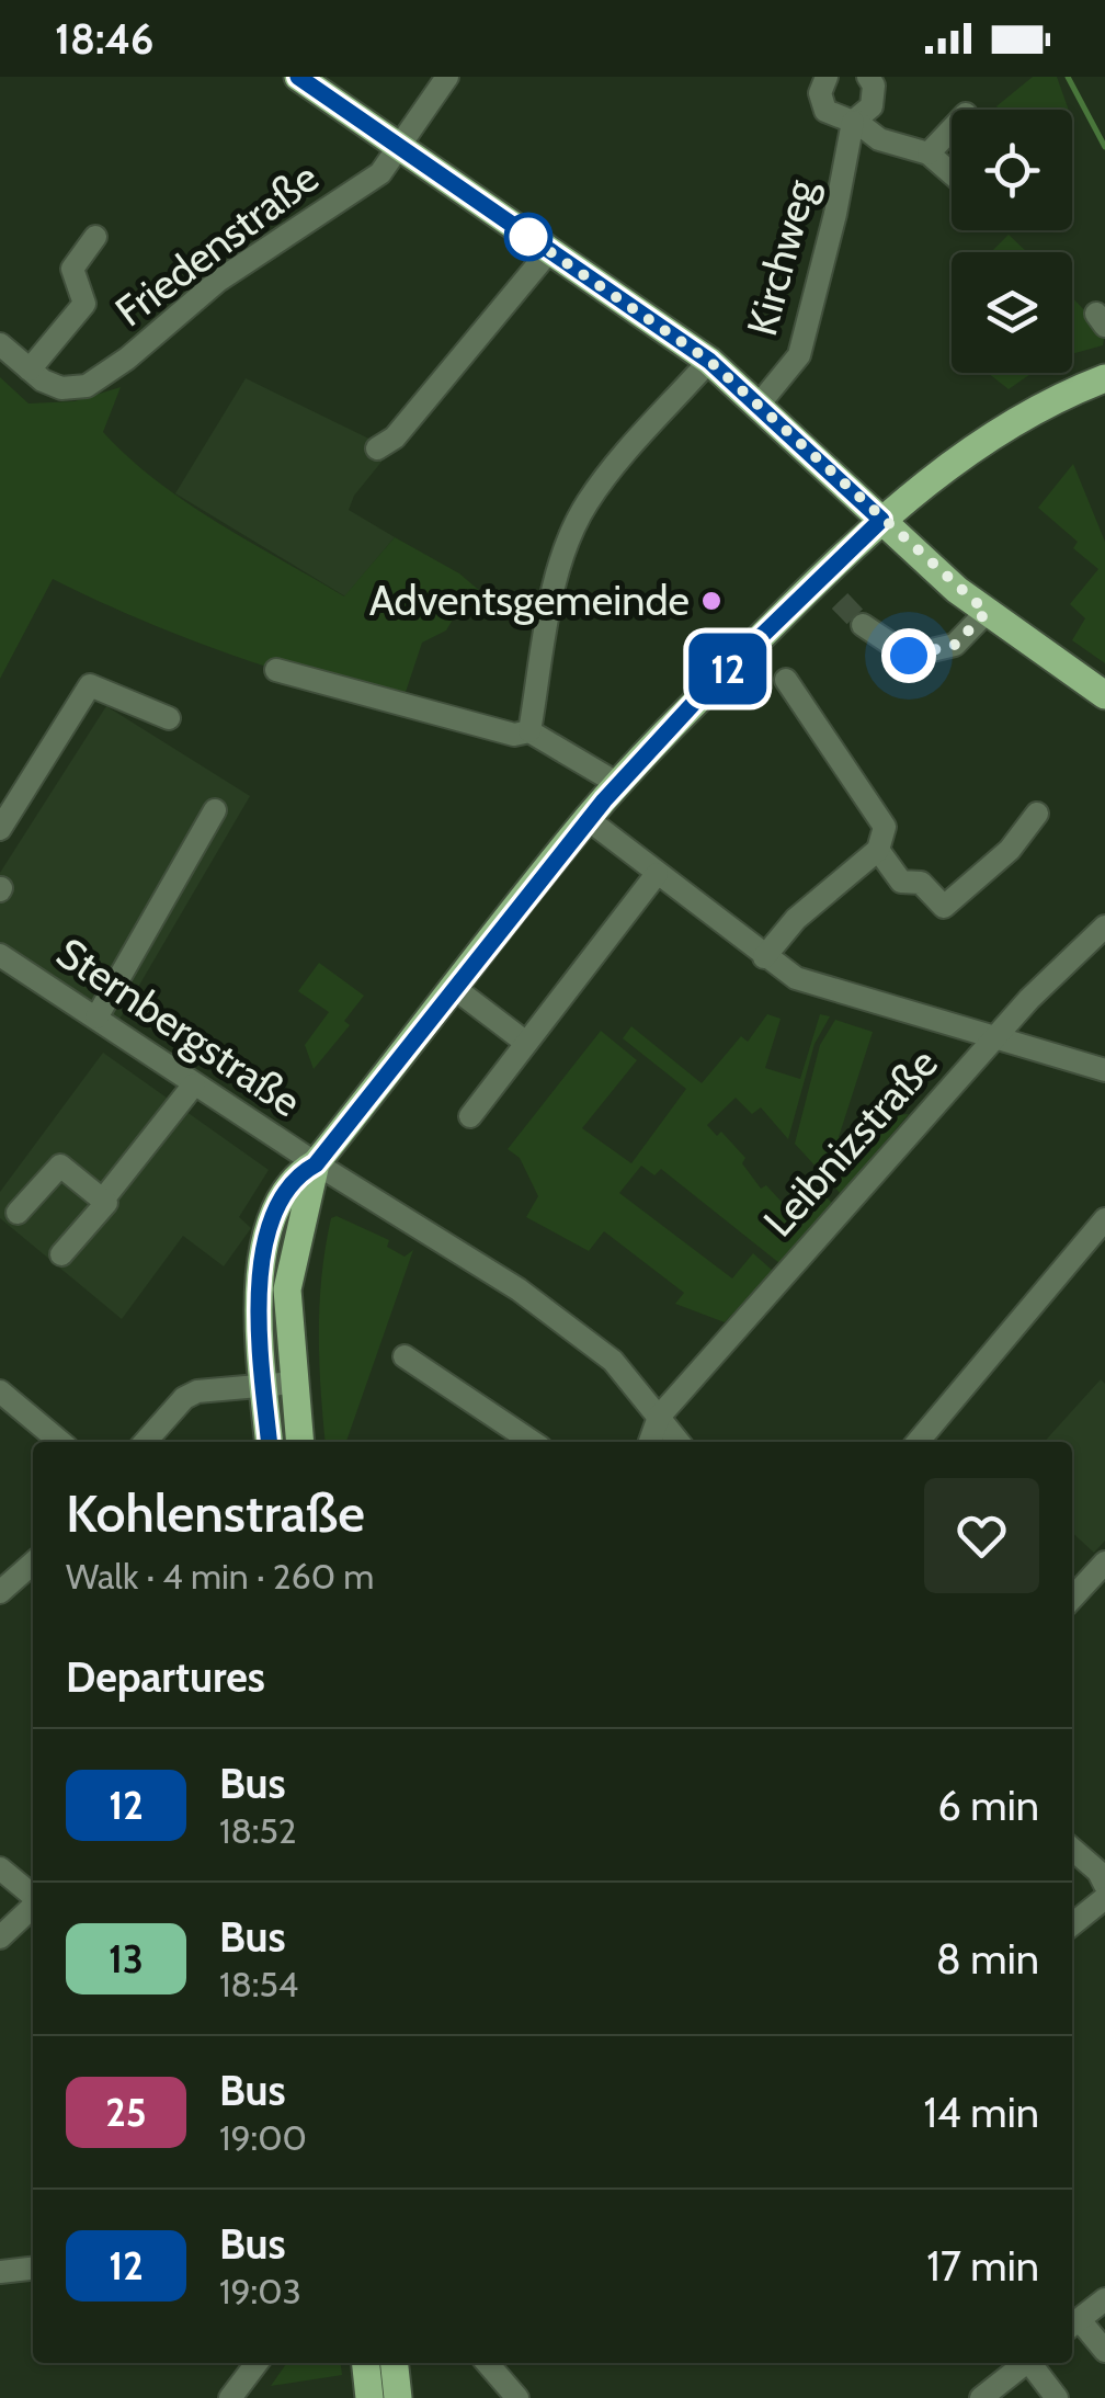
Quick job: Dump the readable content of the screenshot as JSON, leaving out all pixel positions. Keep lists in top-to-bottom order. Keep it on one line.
{"streets":{"street":["Friedenstraße","Kirchweg","Sternbergstraße","Leibnizstraße"]},"crossings":[["Sternbergstraße","Leibnizstraße"]],"places":["Adventsgemeinde"],"lines":["bus line 12"],"page":{"status":"18:46","on_map":"12","heading":[["Kohlenstraße","Walk · 4 min · 260 m"],"Departures"],"list":[{"mark":"12","name":"Bus","note":"18:52","value":"6 min"},{"mark":"13","name":"Bus","note":"18:54","value":"8 min"},{"mark":"25","name":"Bus","note":"19:00","value":"14 min"},{"mark":"12","name":"Bus","note":"19:03","value":"17 min"}]}}
